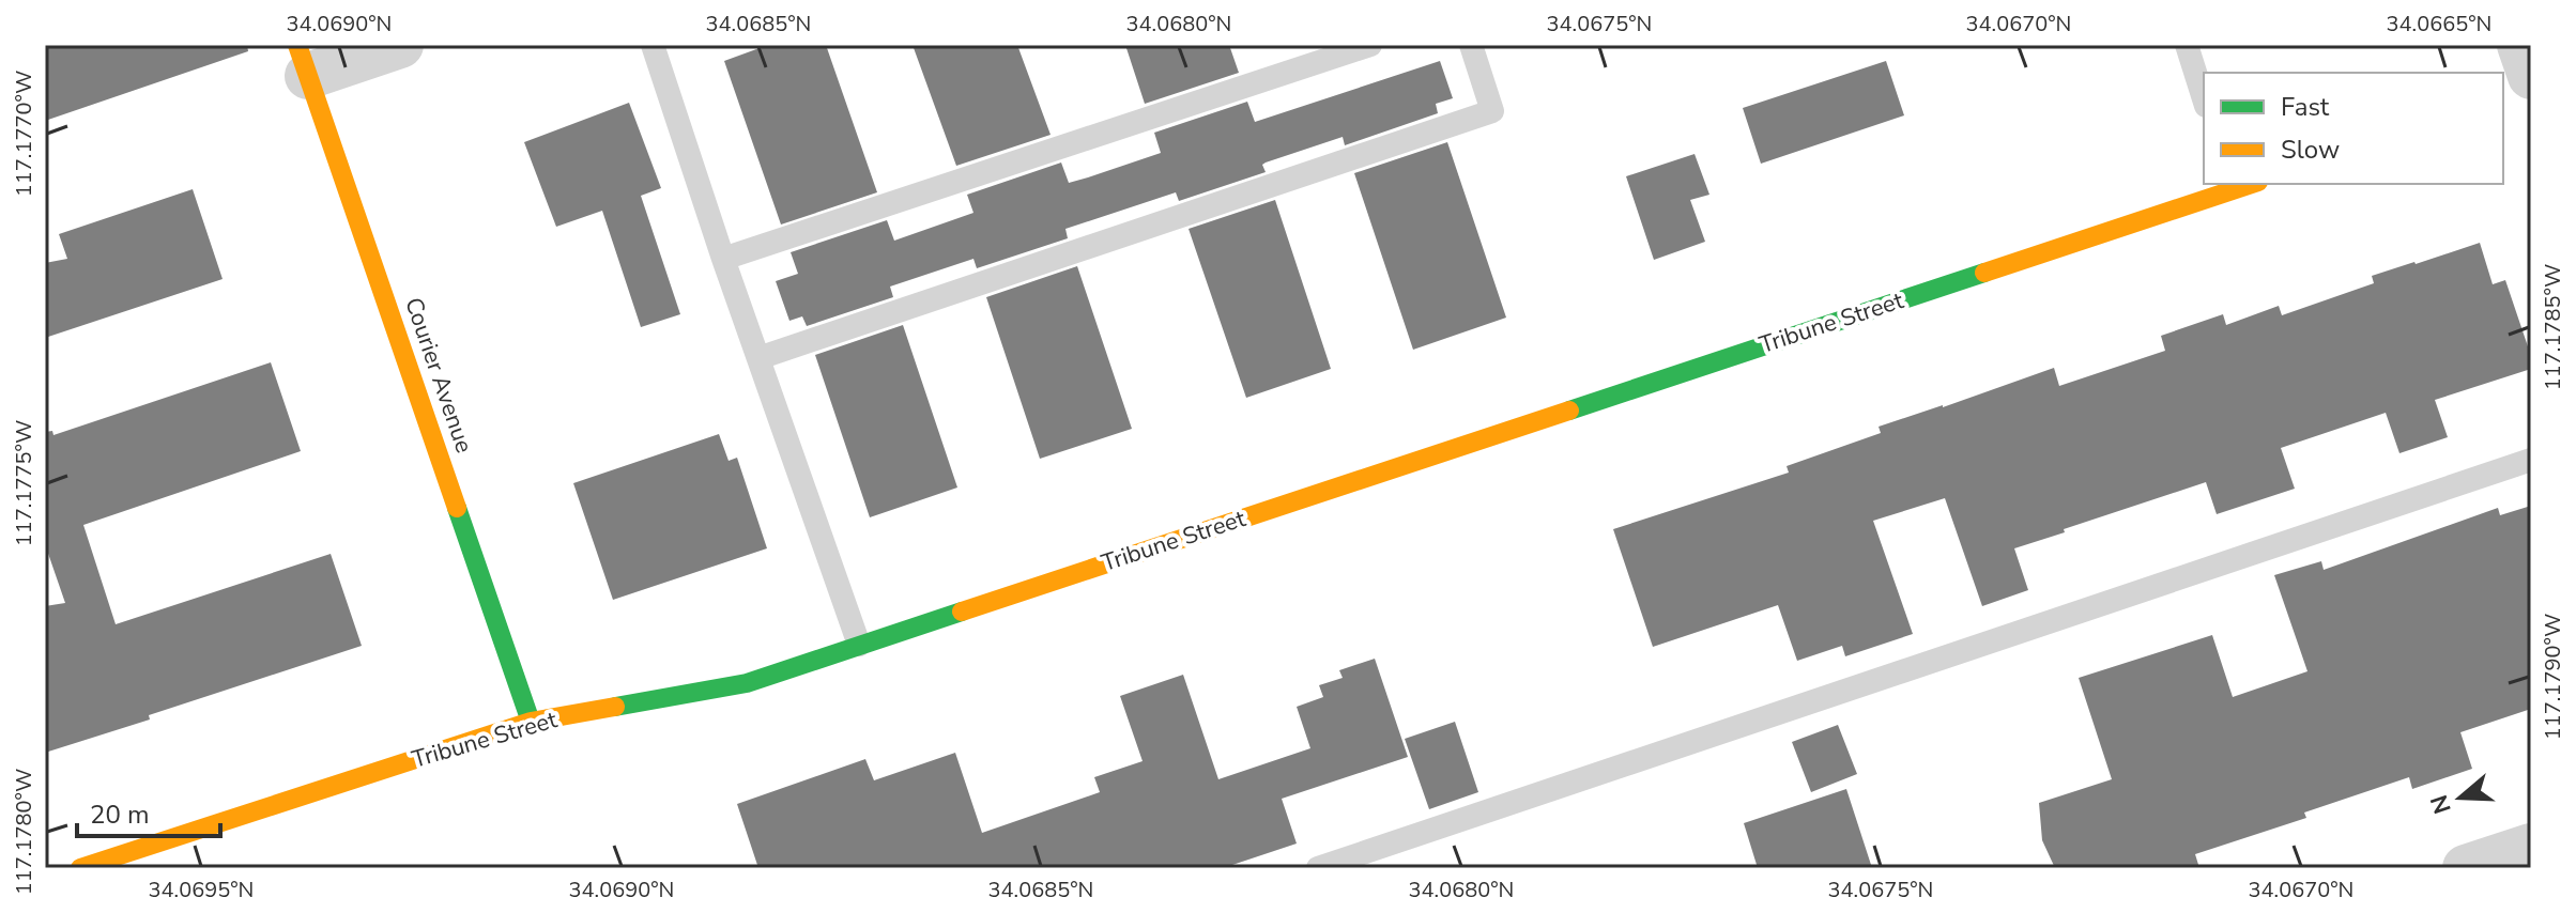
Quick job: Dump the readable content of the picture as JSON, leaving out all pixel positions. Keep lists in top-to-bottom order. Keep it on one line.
{"streets":{"street":["Tribune Street","Courier Avenue"]},"crossings":[["Tribune Street","Courier Avenue"]],"legend":["Fast","Slow"],"scale_bar":"20 m","north":"left","coordinates":["34.0690°N","34.0685°N","34.0680°N","34.0675°N","34.0670°N","34.0665°N","117.1770°W","117.1785°W","117.1775°W","117.1790°W","117.1780°W","34.0695°N"]}
